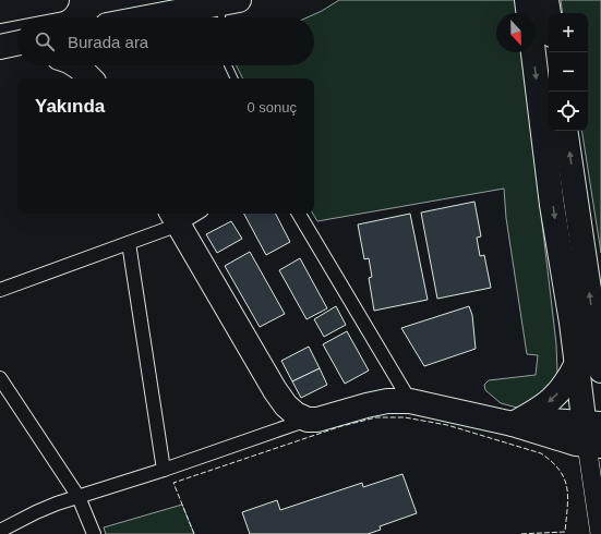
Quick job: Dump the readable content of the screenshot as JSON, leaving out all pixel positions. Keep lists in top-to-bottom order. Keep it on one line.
{"north":"bottom","page":{"map_buttons":["+","−"],"search":"Burada ara","heading":["Yakında","0 sonuç"]}}
